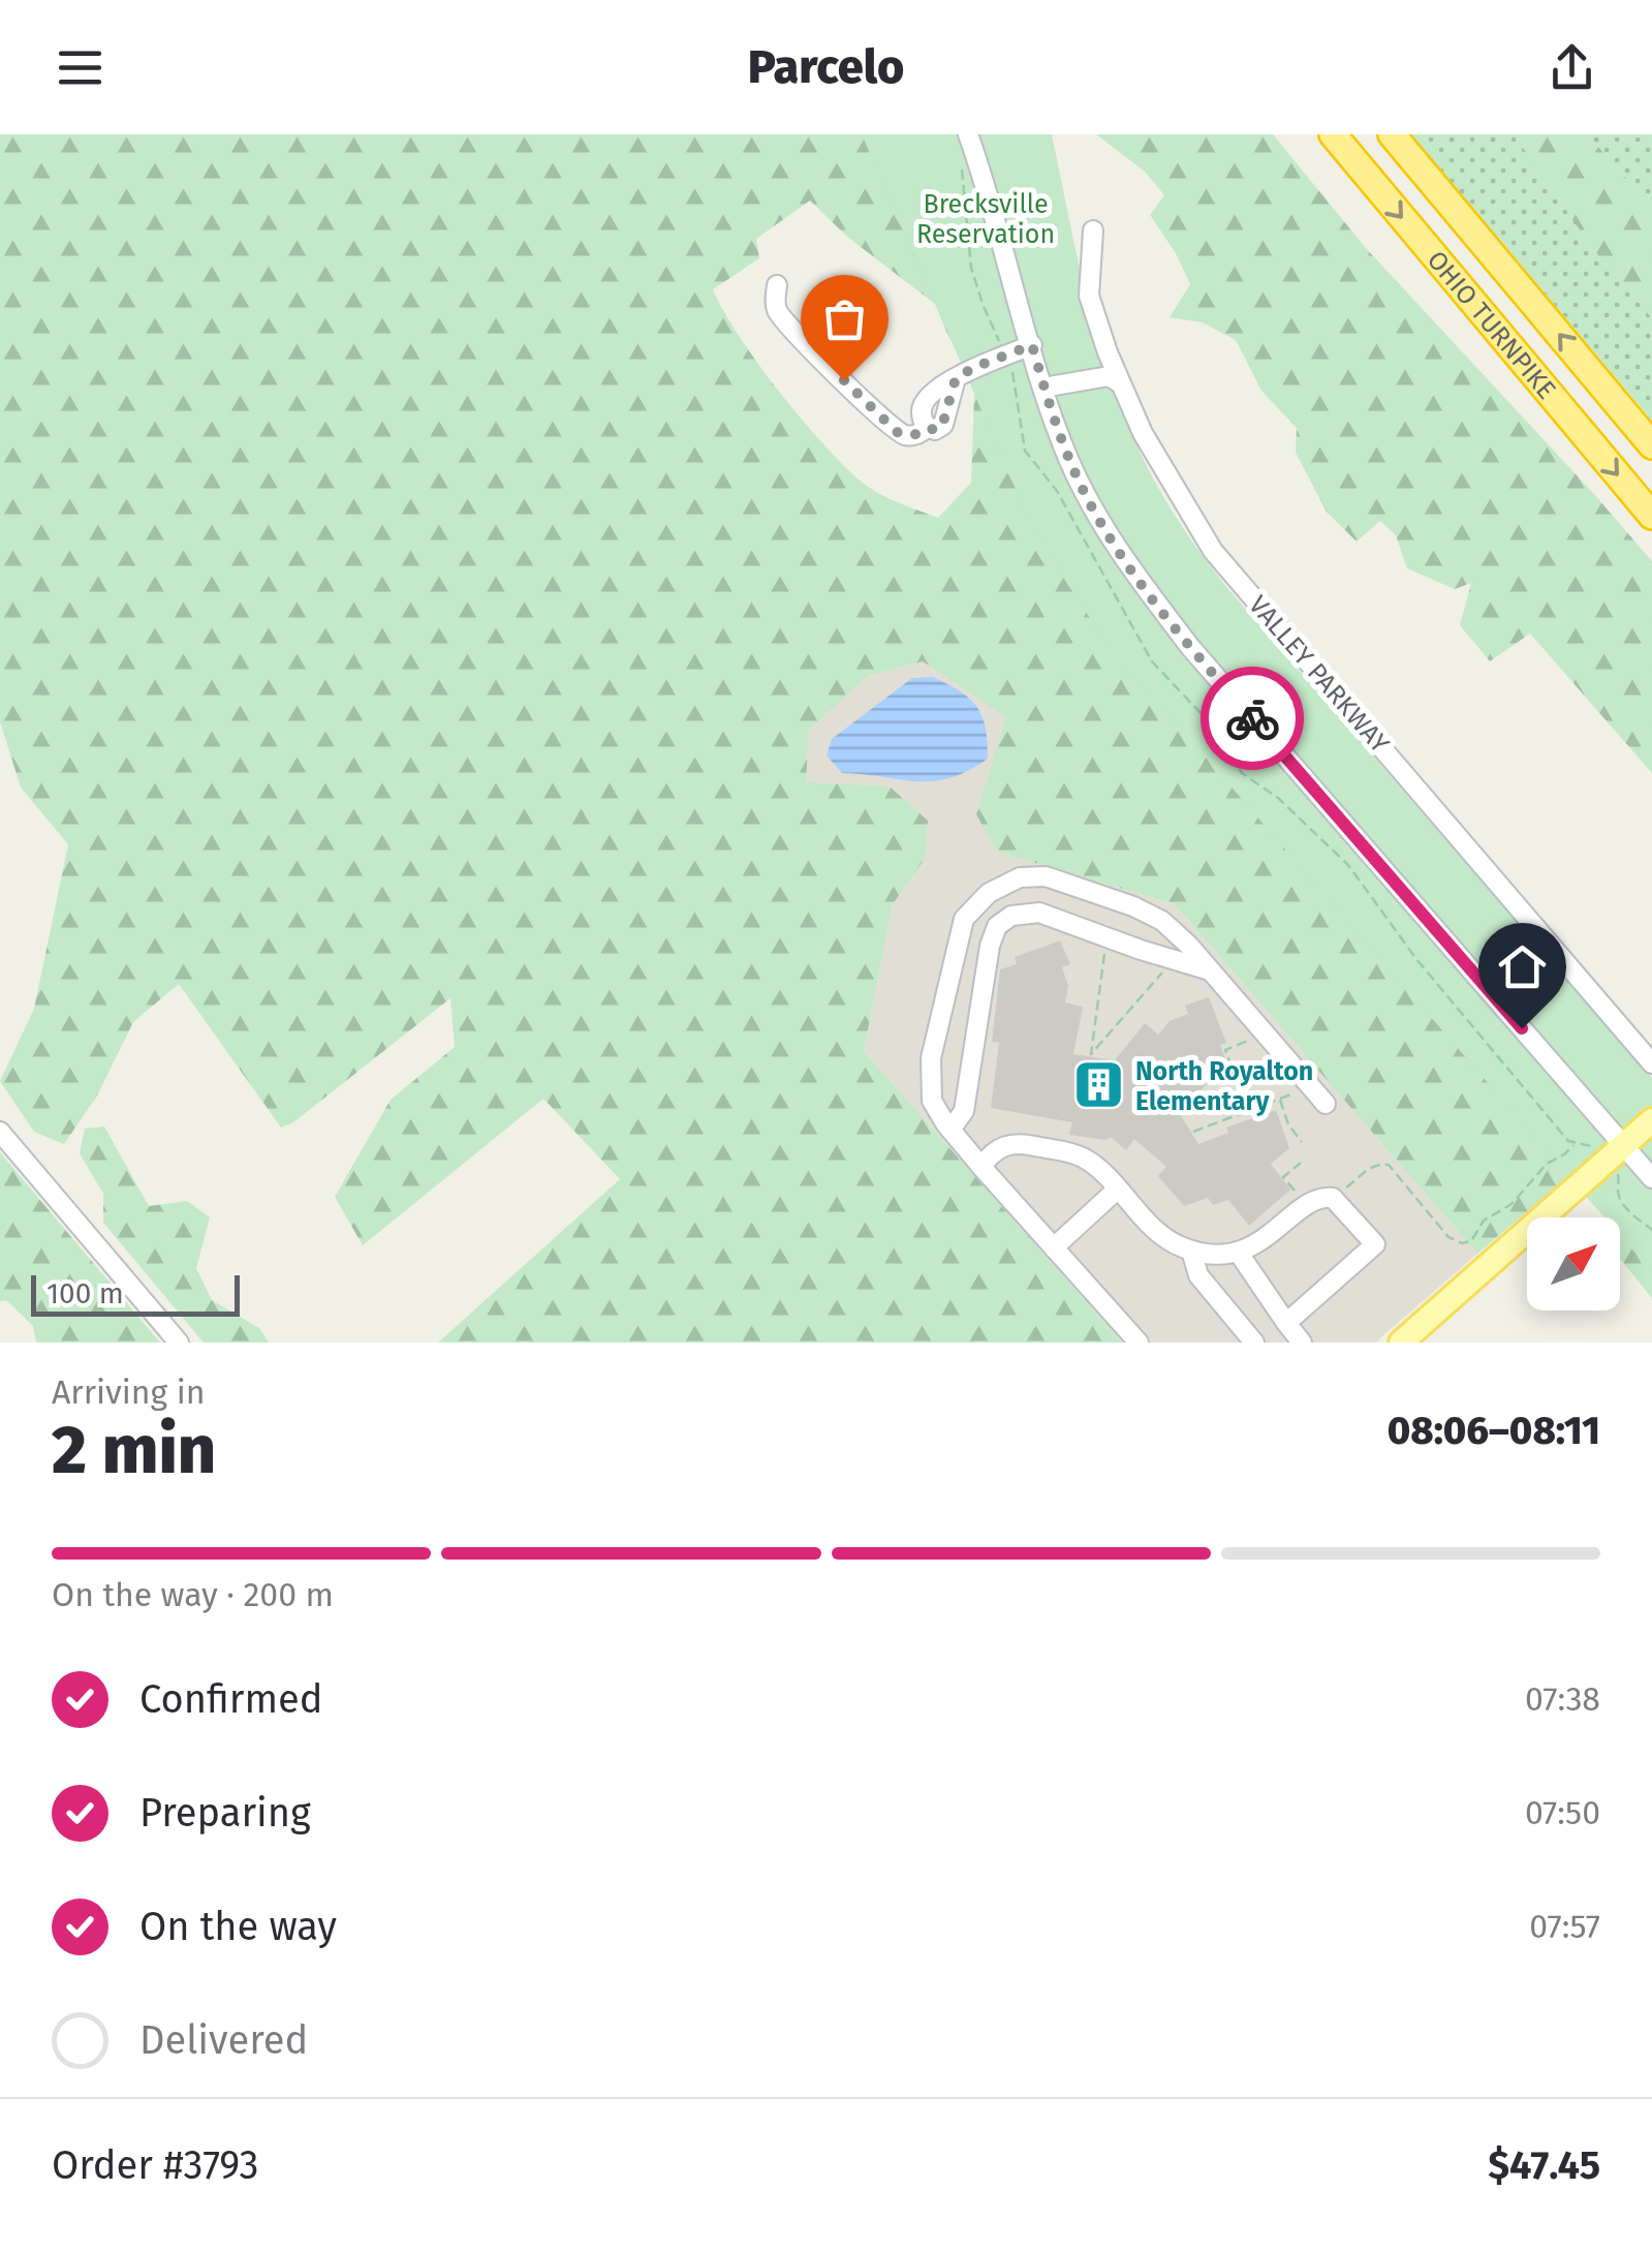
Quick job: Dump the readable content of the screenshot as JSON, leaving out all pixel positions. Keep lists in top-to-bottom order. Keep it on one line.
{"streets":{"highway":["OHIO TURNPIKE"],"street":["VALLEY PARKWAY"]},"parks":["Brecksville Reservation"],"places":{"building":["North Royalton Elementary"]},"scale_bar":"100 m","north":"top right","page":{"header":"Parcelo","scale":"100 m","heading":["2 min","Arriving in","08:06–08:11"],"panel":["Order #3793","$47.45"],"bar":"On the way · 200 m","list":[["Confirmed","07:38"],["Preparing","07:50"],["On the way","07:57"],"Delivered"]}}
